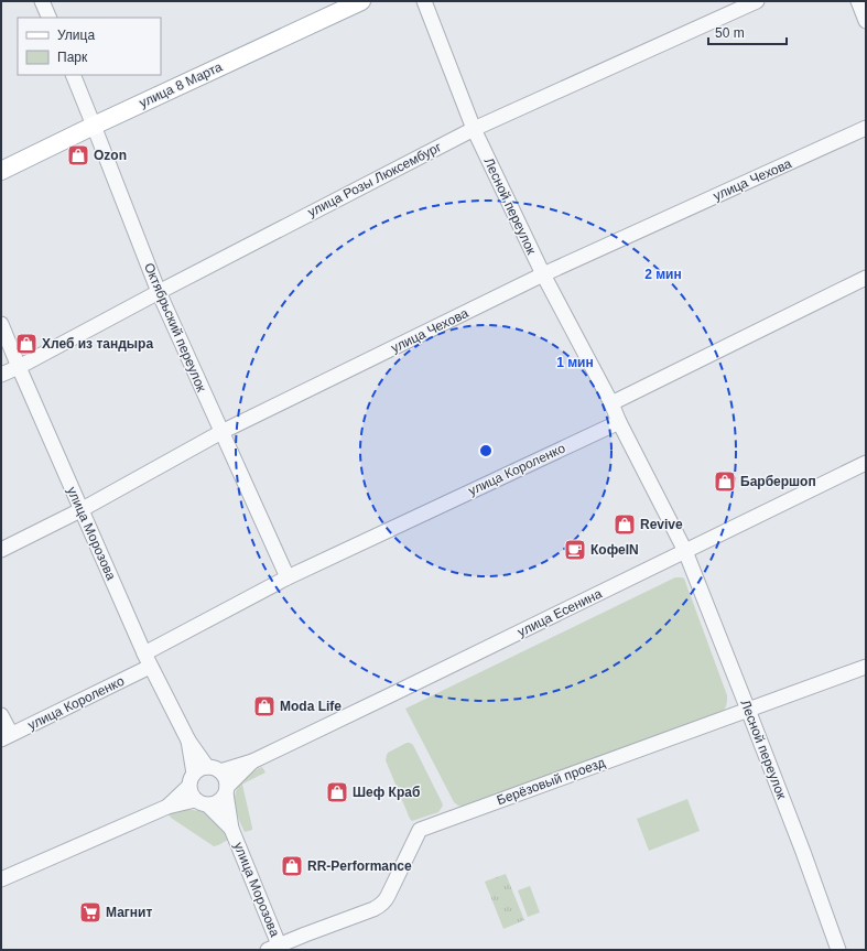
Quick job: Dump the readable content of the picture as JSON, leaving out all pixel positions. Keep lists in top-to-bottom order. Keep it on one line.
{"streets":{"main road":["улица 8 Марта"],"street":["улица Розы Люксембург","улица Чехова","Лесной переулок","Октябрьский переулок","улица Короленко","улица Морозова","улица Есенина","Берёзовый проезд"]},"crossings":[["улица 8 Марта","Октябрьский переулок"],["улица Розы Люксембург","Лесной переулок"],["улица Розы Люксембург","Октябрьский переулок"],["улица Розы Люксембург","улица Морозова"],["улица Чехова","Лесной переулок"],["улица Чехова","Октябрьский переулок"],["улица Чехова","улица Морозова"],["Лесной переулок","улица Короленко"],["Лесной переулок","улица Есенина"],["Лесной переулок","Берёзовый проезд"],["Октябрьский переулок","улица Короленко"],["улица Короленко","улица Морозова"],["улица Морозова","Берёзовый проезд"]],"places":{"shop":["Ozon","Хлеб из тандыра","Барбершоп","Revive","Moda Life","Шеф Краб","RR-Performance"],"cafe":["КофеIN"],"supermarket":["Магнит"]},"legend":["Улица","Парк"],"scale_bar":"50 m","rings":["2 мин","1 мин"]}
